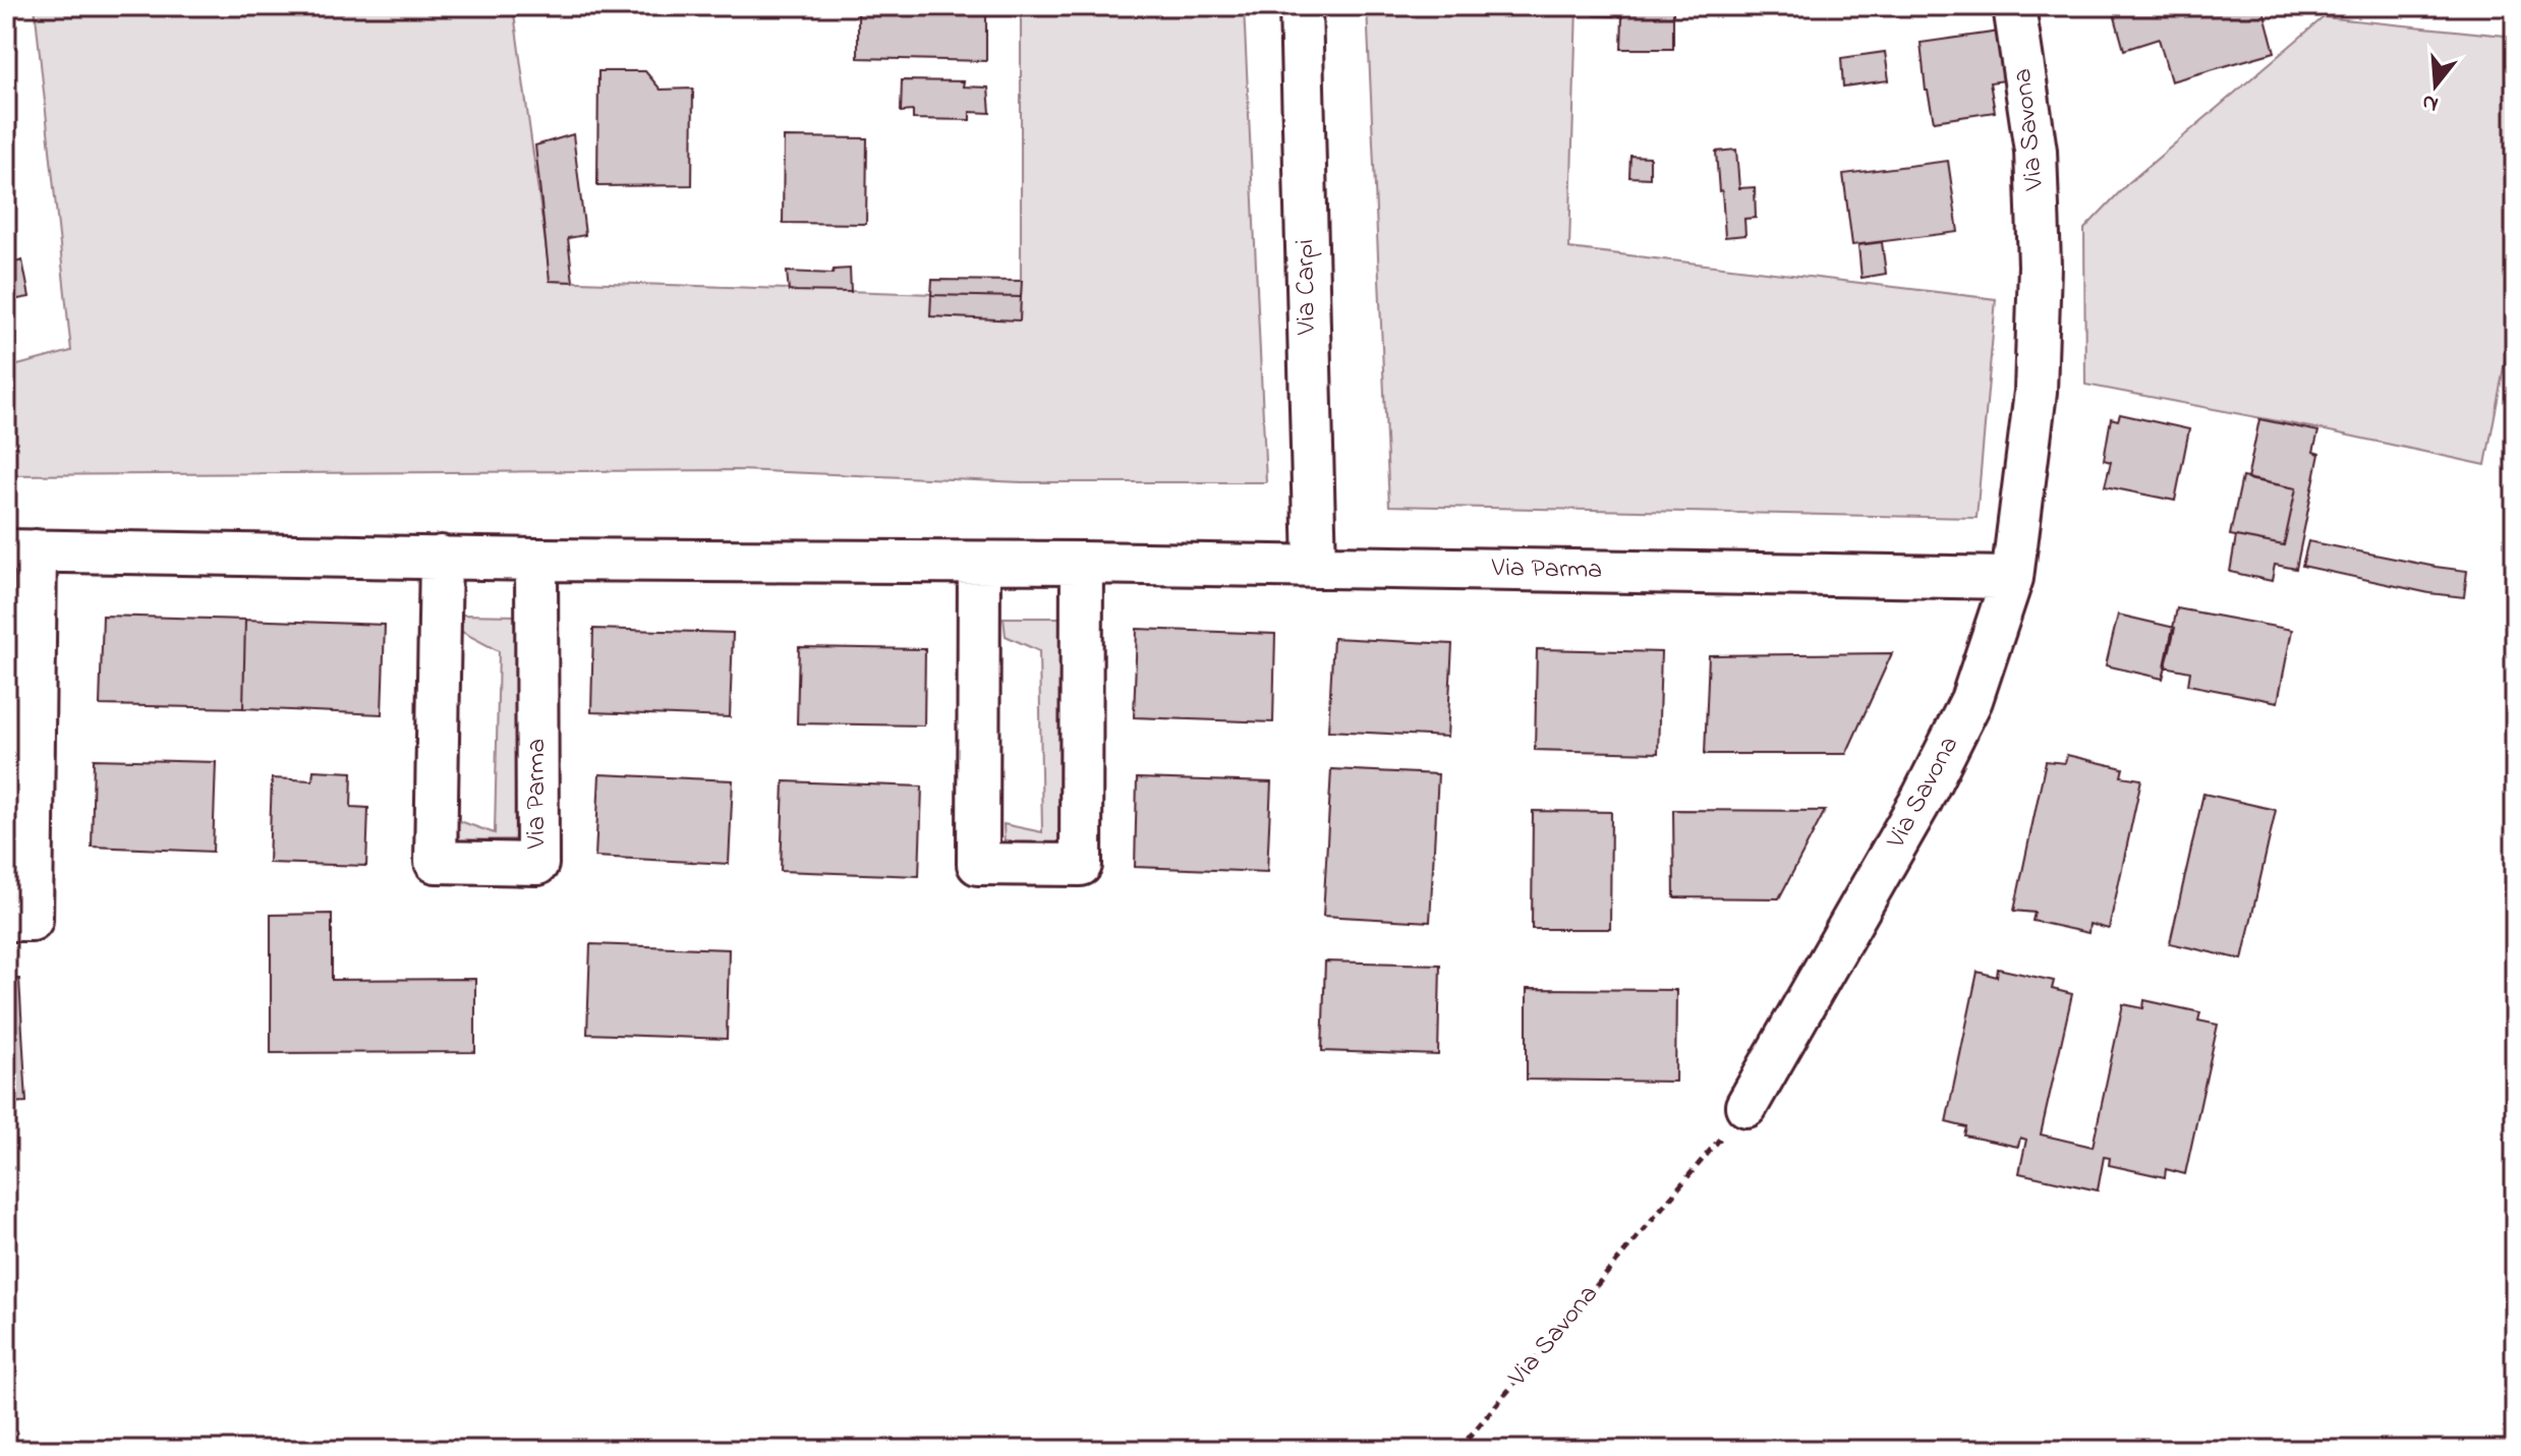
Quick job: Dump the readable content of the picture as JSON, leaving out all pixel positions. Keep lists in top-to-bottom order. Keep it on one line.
{"streets":{"street":["Via Savona","Via Carpi","Via Parma"]},"crossings":[["Via Savona","Via Parma"],["Via Carpi","Via Parma"]],"north":"bottom"}
